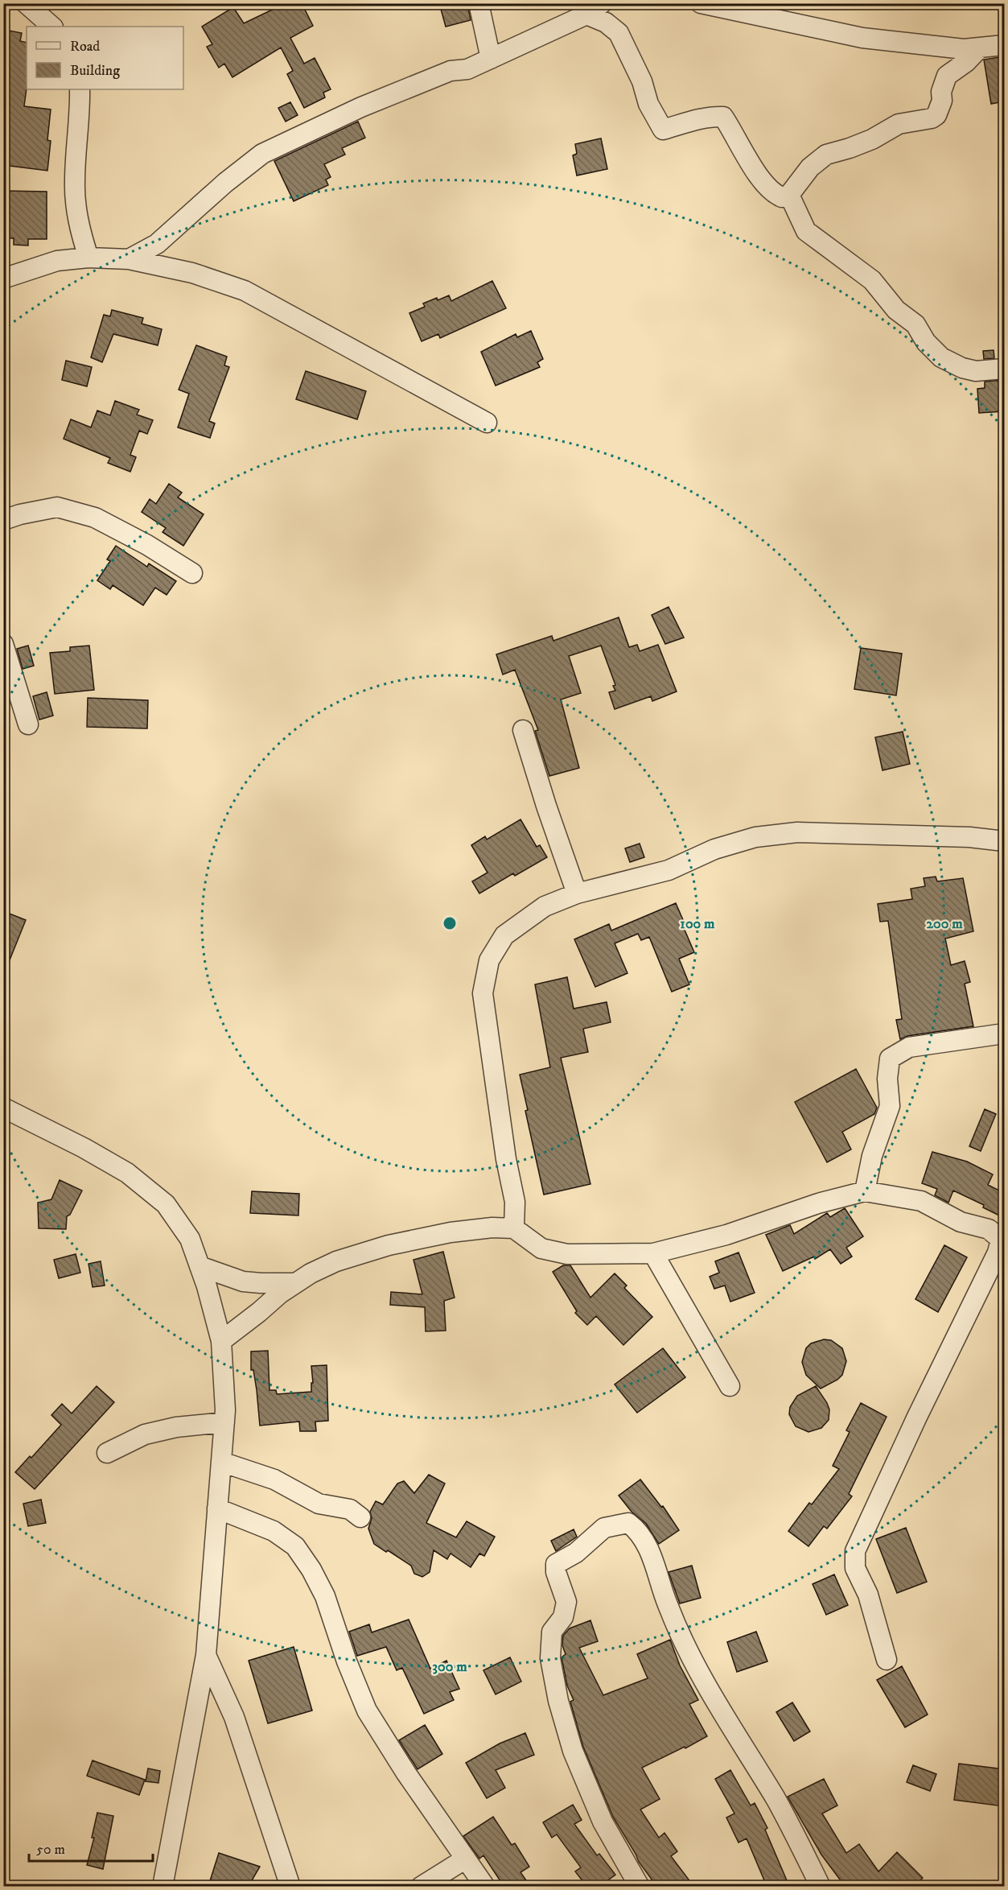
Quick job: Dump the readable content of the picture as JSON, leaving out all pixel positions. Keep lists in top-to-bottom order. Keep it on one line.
{"legend":["Road","Building"],"scale_bar":"50 m","rings":["100 m","200 m","300 m"]}
